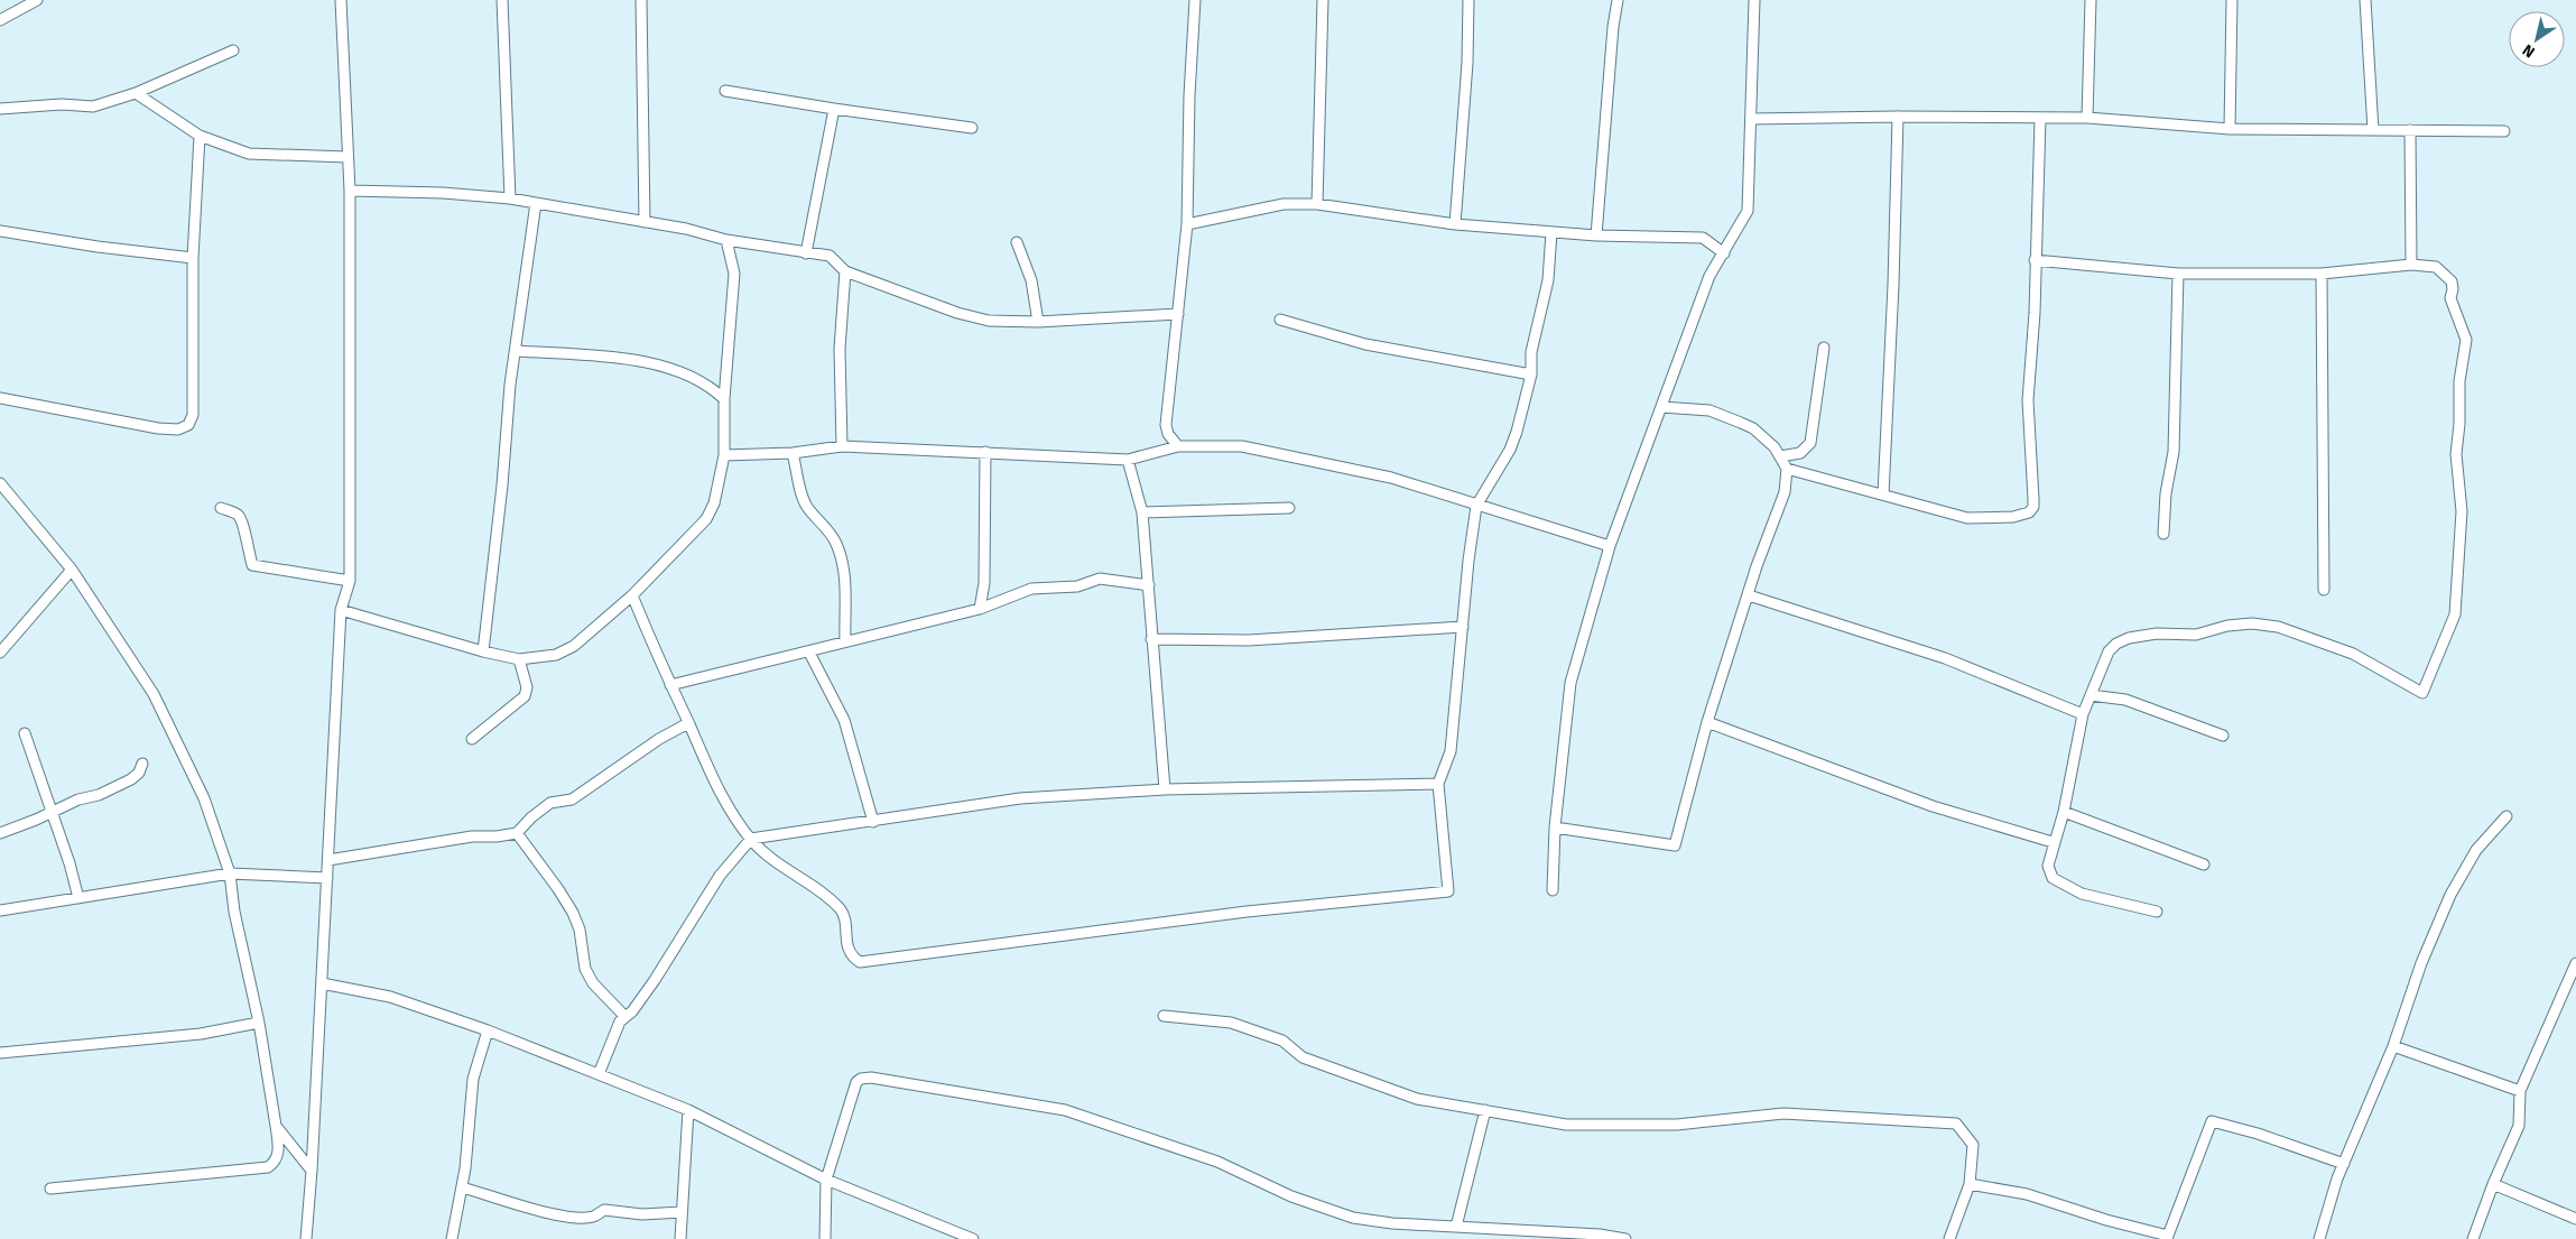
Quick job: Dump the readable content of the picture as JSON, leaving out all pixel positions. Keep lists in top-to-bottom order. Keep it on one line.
{"north":"bottom left"}
